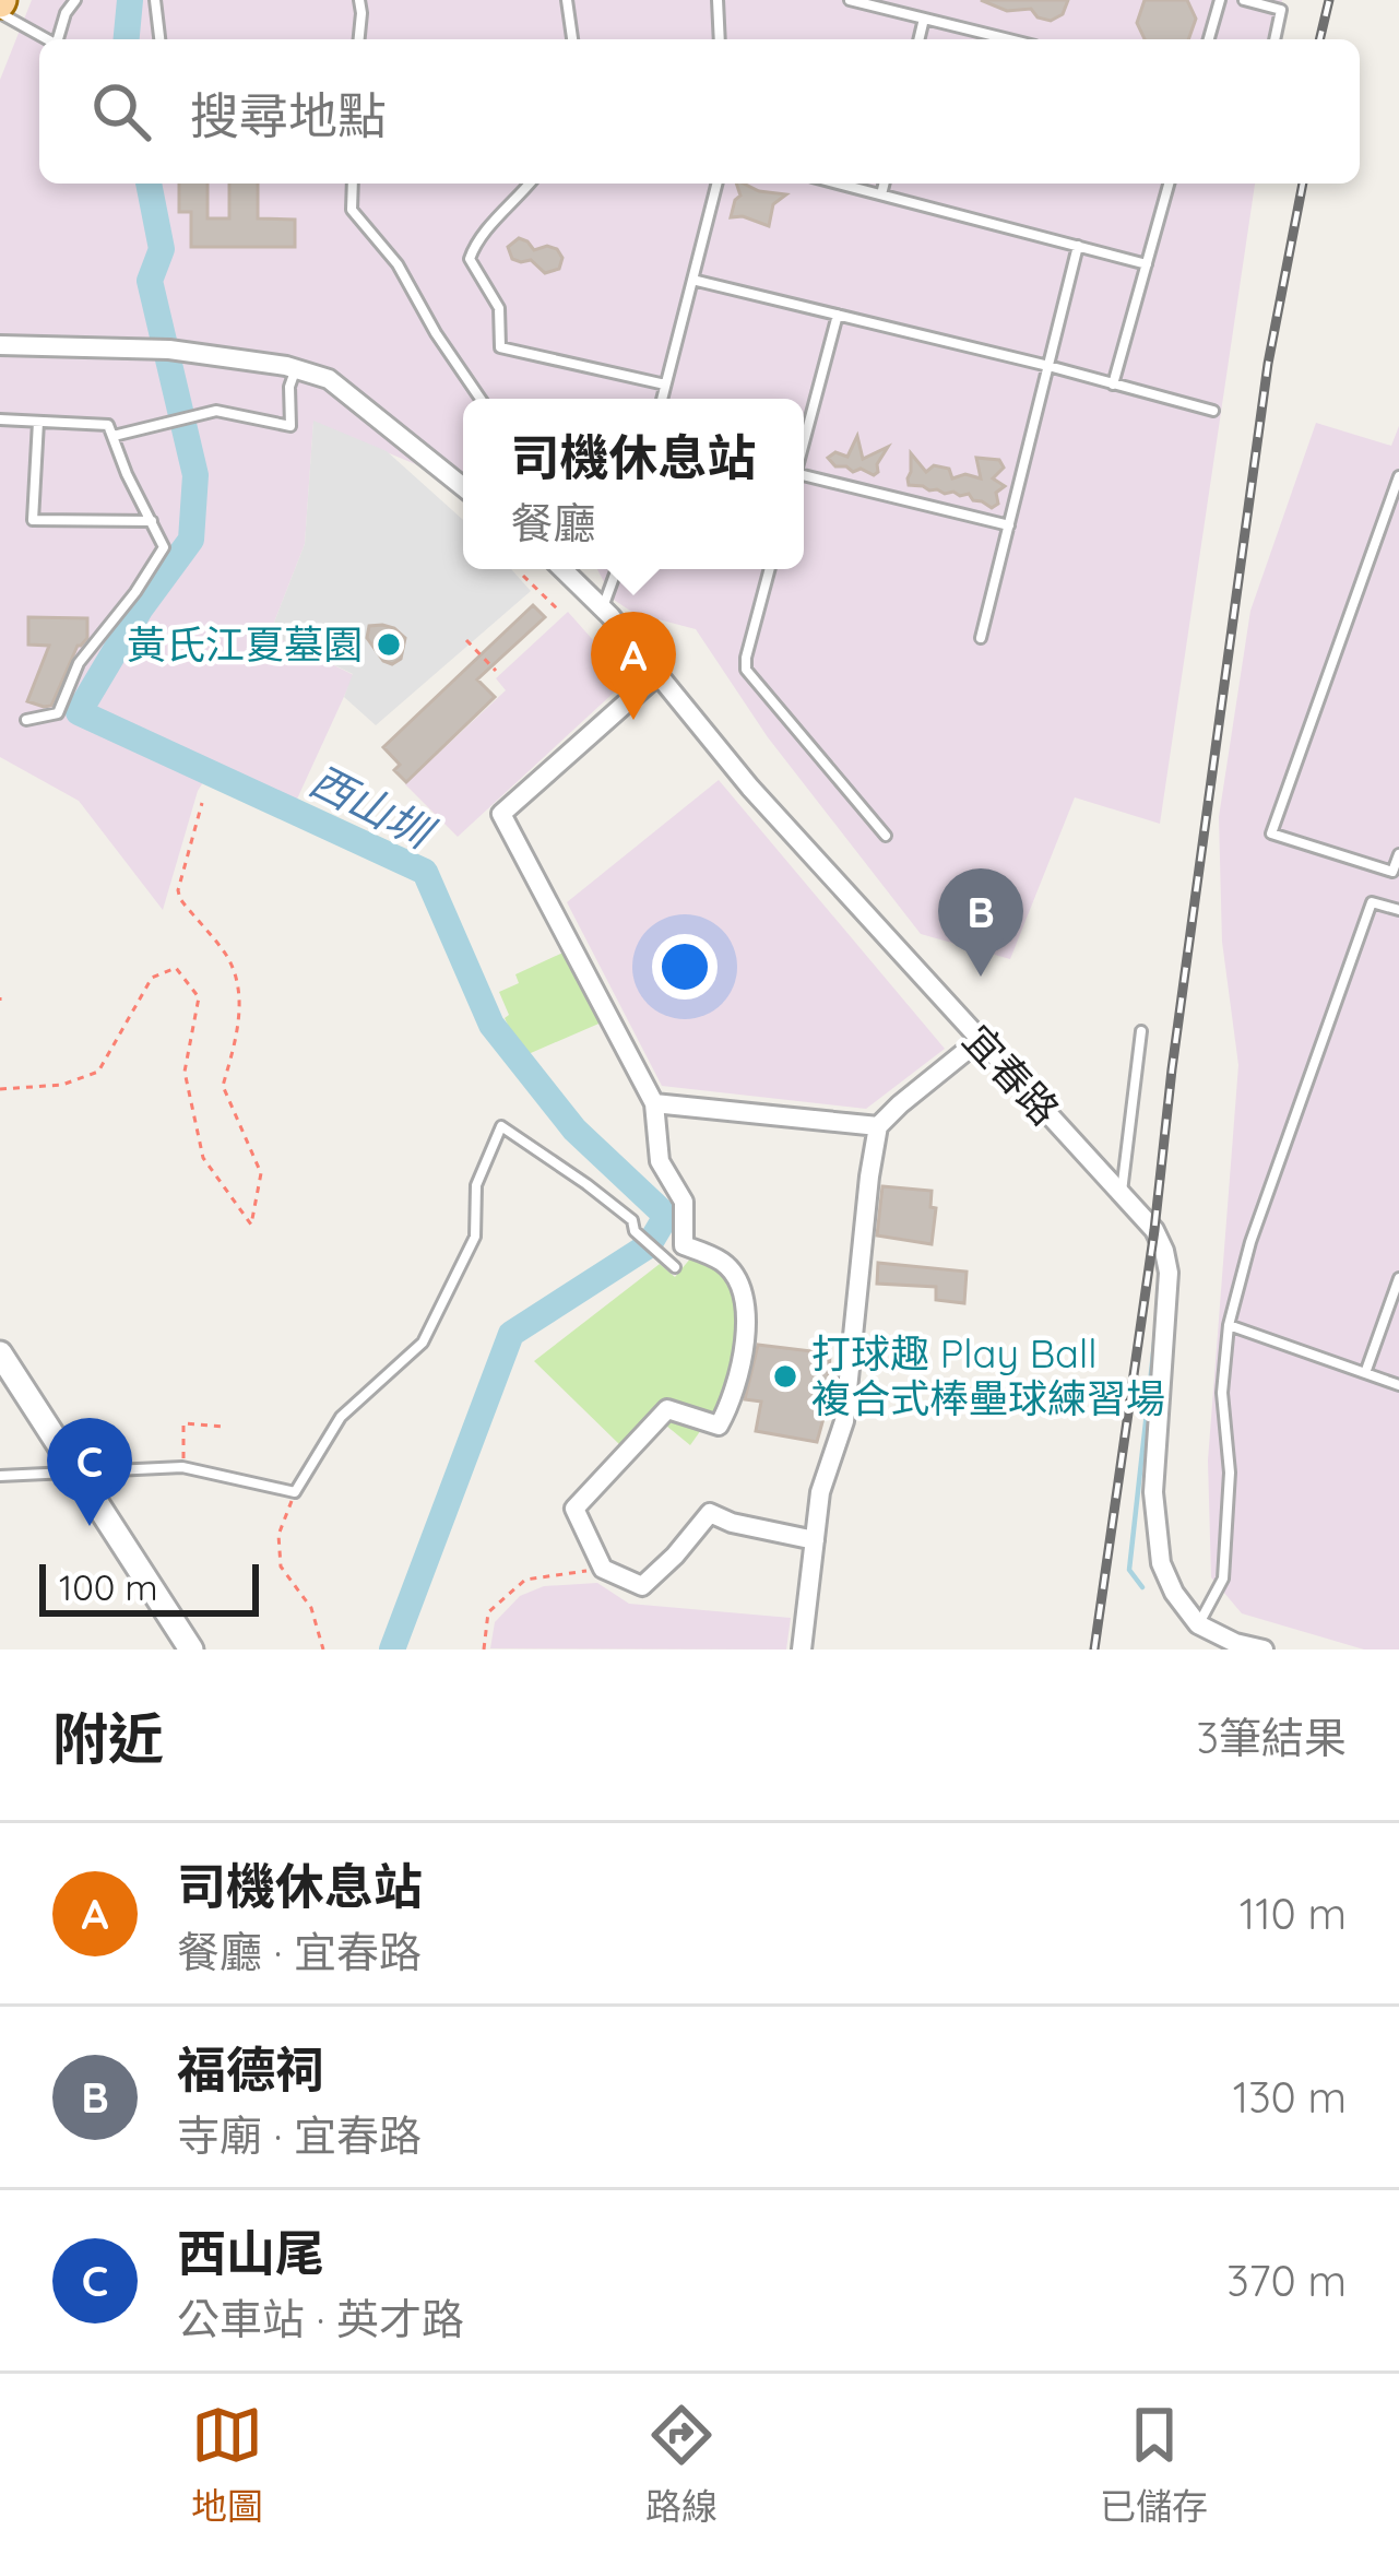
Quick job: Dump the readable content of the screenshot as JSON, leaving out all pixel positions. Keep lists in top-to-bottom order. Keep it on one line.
{"streets":{"street":["宜春路"]},"water":["西山圳"],"places":["黃氏江夏墓園","打球趣 Play Ball 複合式棒壘球練習場"],"scale_bar":"100 m","page":{"search":"搜尋地點","popup":["司機休息站","餐廳"],"pins":["A","B","C"],"scale":"100 m","heading":["附近","3筆結果"],"list":[{"mark":"A","name":"司機休息站","note":"餐廳 · 宜春路","value":"110 m"},{"mark":"B","name":"福德祠","note":"寺廟 · 宜春路","value":"130 m"},{"mark":"C","name":"西山尾","note":"公車站 · 英才路","value":"370 m"}],"nav":["地圖","路線","已儲存"]}}
